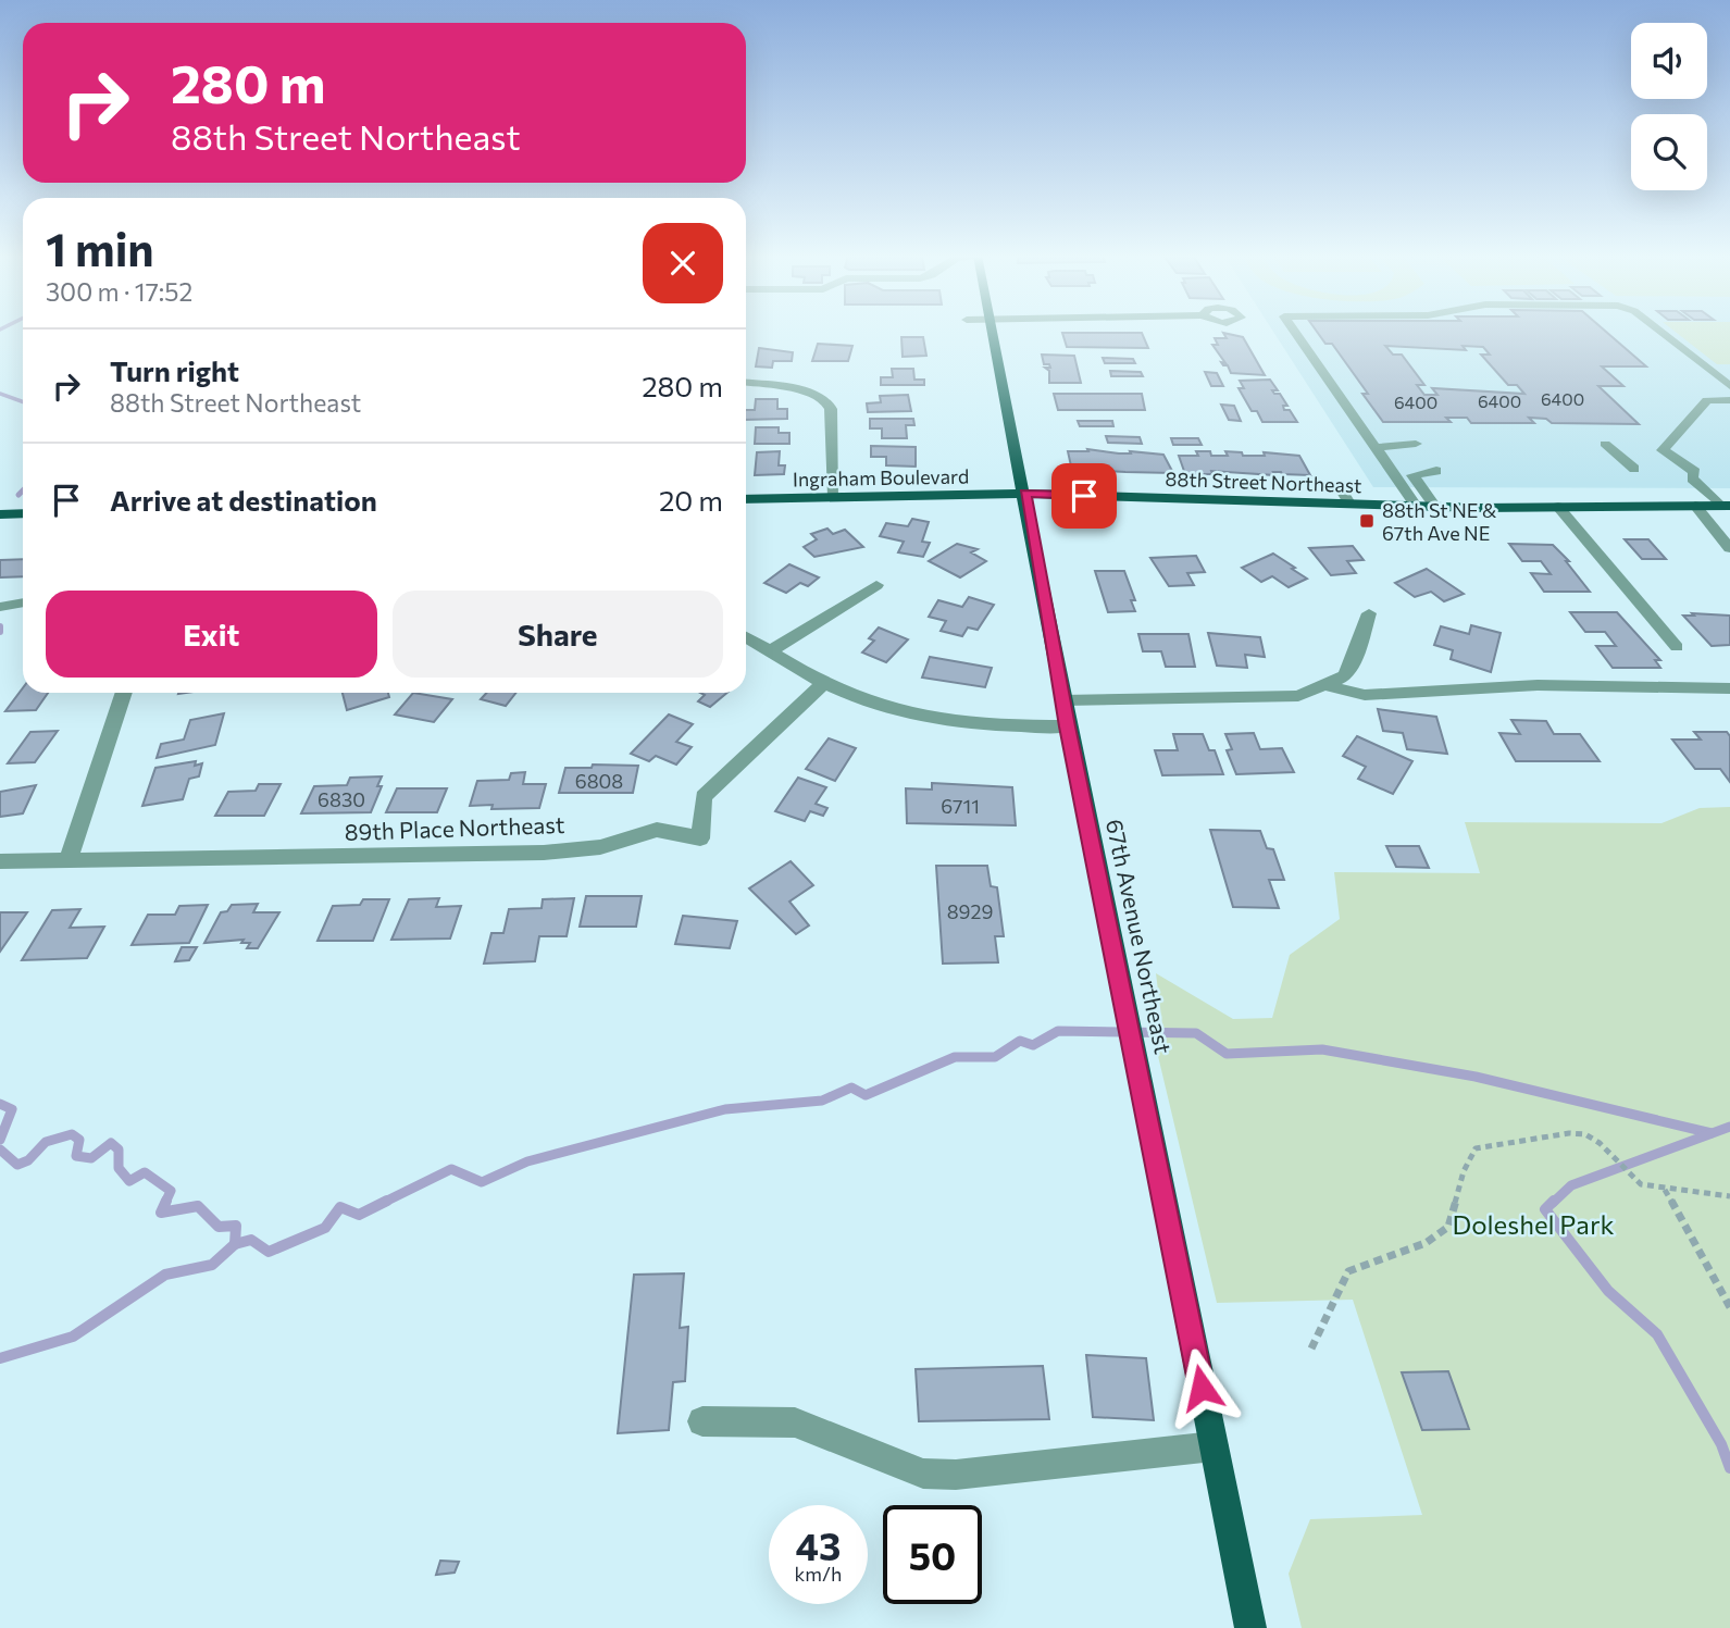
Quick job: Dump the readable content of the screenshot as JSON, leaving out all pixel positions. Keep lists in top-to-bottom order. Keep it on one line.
{"streets":{"main road":["Ingraham Boulevard","88th Street Northeast","67th Avenue Northeast"],"street":["89th Place Northeast"]},"crossings":[["Ingraham Boulevard","88th Street Northeast"],["Ingraham Boulevard","67th Avenue Northeast"],["88th Street Northeast","67th Avenue Northeast"]],"parks":["Doleshel Park"],"places":{"transit":["88th St NE & 67th Ave NE"]},"house_numbers":["6400","6400","6400","6808","6830","6711","8929"],"page":{"turn":["280 m","88th Street Northeast"],"heading":["1 min","300 m · 17:52"],"list":[{"name":"Turn right","note":"88th Street Northeast","value":"280 m"},{"name":"Arrive at destination","value":"20 m"}],"buttons":["Exit","Share"],"speed":"43 km/h","limit":"50"}}
